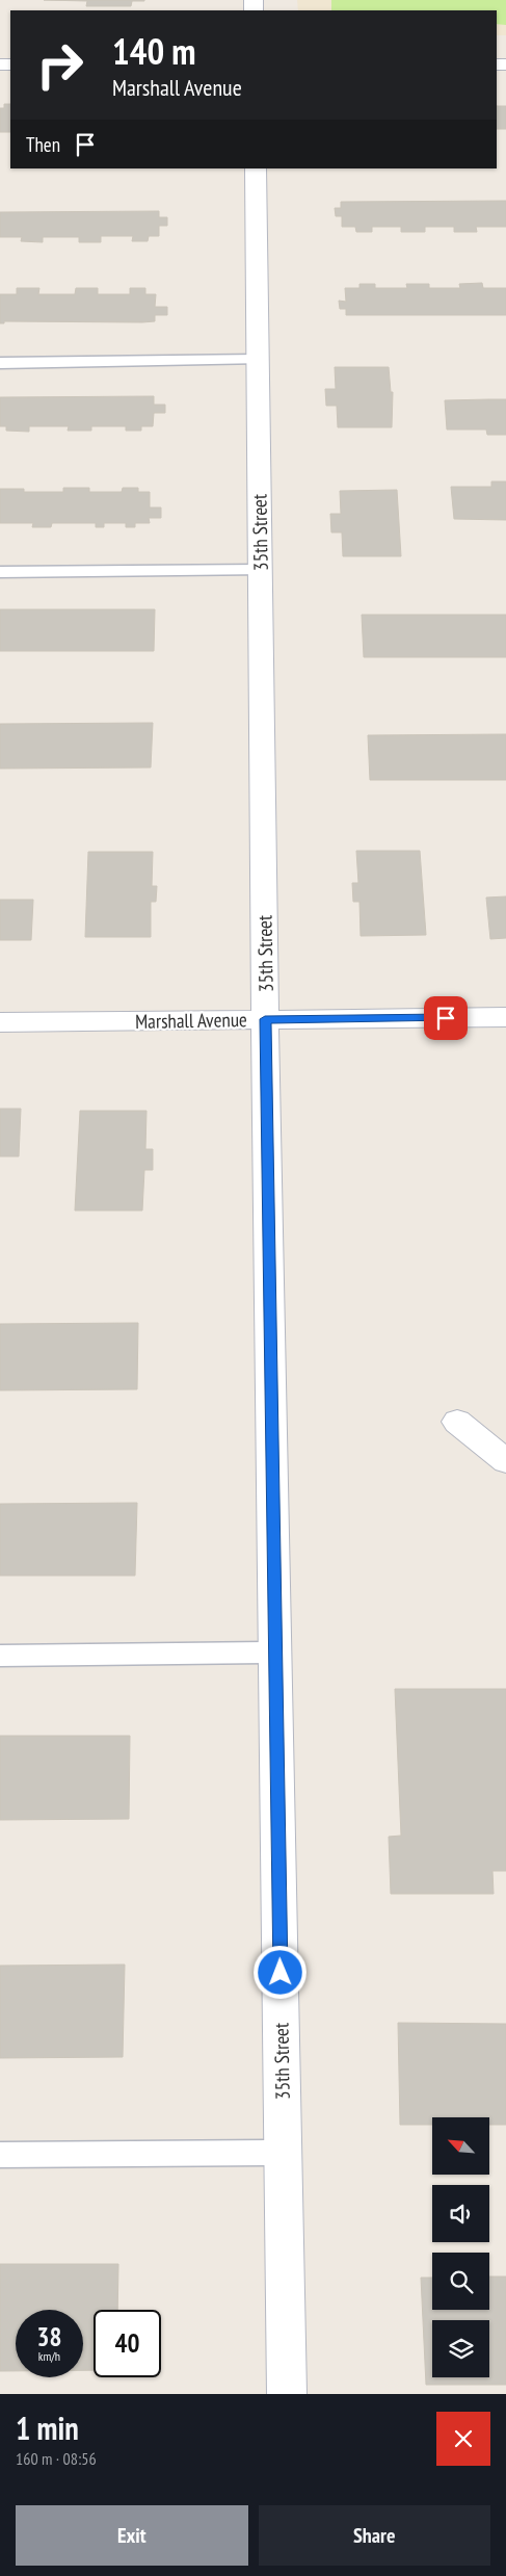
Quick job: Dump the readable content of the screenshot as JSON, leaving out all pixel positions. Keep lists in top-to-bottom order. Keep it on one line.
{"streets":{"street":["35th Street","Marshall Avenue"]},"crossings":[["35th Street","Marshall Avenue"]],"north":"top left","page":{"turn":["140 m","Marshall Avenue"],"then":"Then","speed":"38 km/h","limit":"40","heading":["1 min","160 m · 08:56"],"buttons":["Exit","Share"]}}
